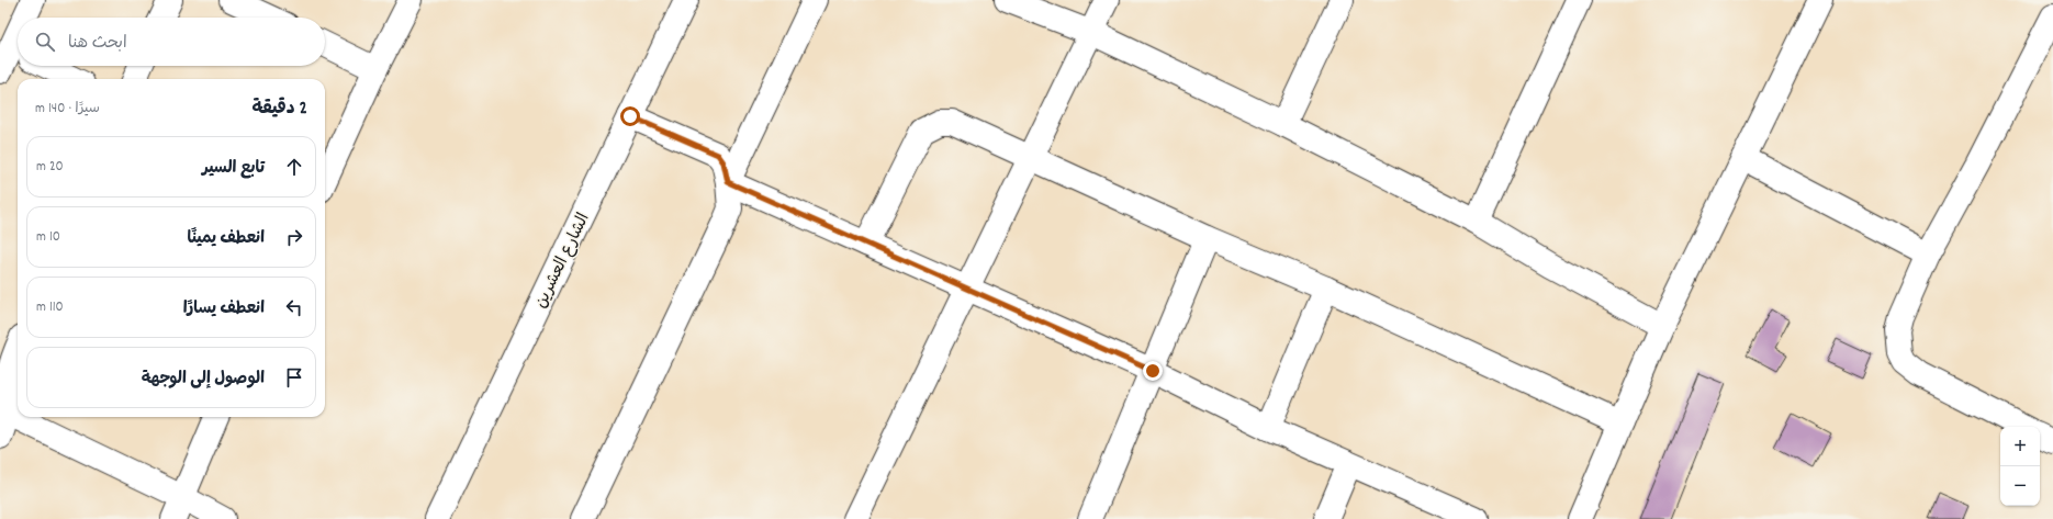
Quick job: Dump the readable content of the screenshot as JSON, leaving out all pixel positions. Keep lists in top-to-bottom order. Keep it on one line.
{"streets":{"street":["الشارع العشرين"]},"page":{"search":"ابحث هنا","heading":["2 دقيقة","سيرًا · 140 m"],"list":[["تابع السير","20 m"],["انعطف يمينًا","10 m"],["انعطف يسارًا","110 m"],"الوصول إلى الوجهة"],"map_buttons":["+","−"]}}
